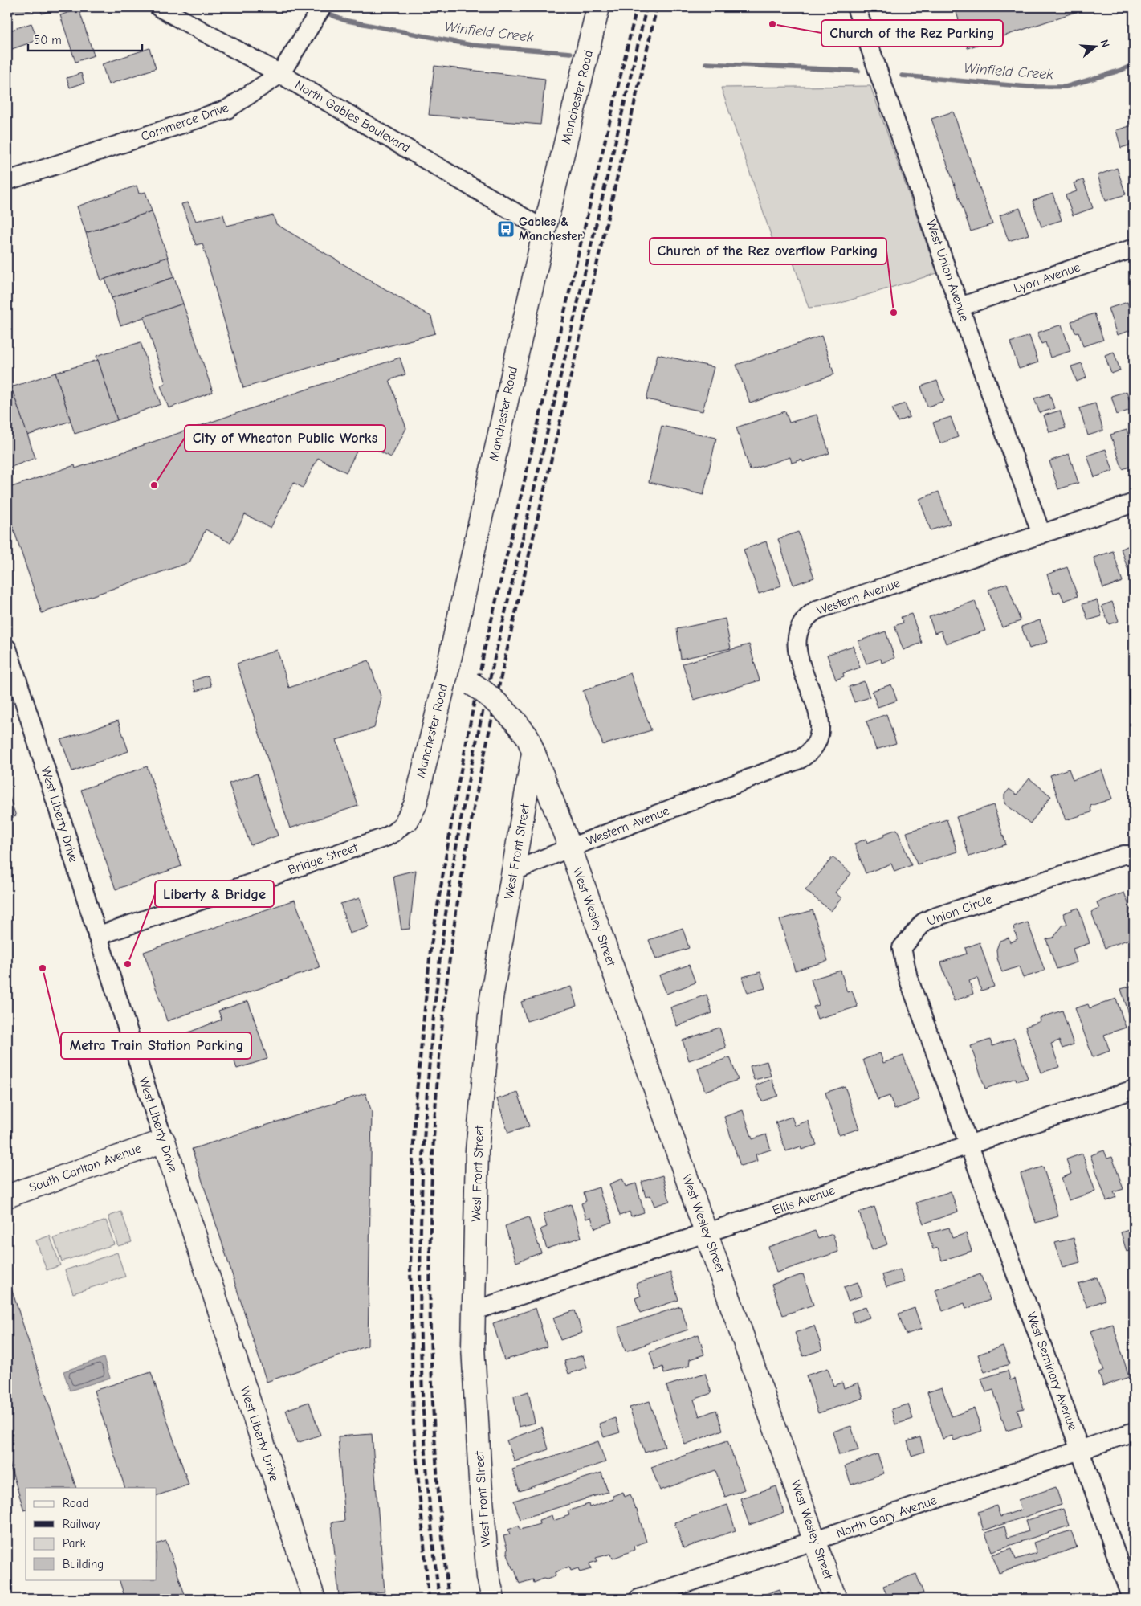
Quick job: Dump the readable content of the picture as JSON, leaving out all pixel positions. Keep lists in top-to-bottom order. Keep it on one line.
{"streets":{"street":["Manchester Road","North Gables Boulevard","Commerce Drive","West Union Avenue","Lyon Avenue","Western Avenue","West Liberty Drive","West Front Street","Bridge Street","Union Circle","West Wesley Street","South Carlton Avenue","Ellis Avenue","West Seminary Avenue","North Gary Avenue"]},"crossings":[["Manchester Road","North Gables Boulevard"],["Manchester Road","Bridge Street"],["North Gables Boulevard","Commerce Drive"],["West Union Avenue","Lyon Avenue"],["West Union Avenue","Western Avenue"],["Western Avenue","West Wesley Street"],["West Liberty Drive","Bridge Street"],["West Liberty Drive","South Carlton Avenue"],["West Front Street","West Wesley Street"],["West Front Street","Ellis Avenue"],["Union Circle","Ellis Avenue"],["Union Circle","West Seminary Avenue"],["West Wesley Street","Ellis Avenue"],["West Wesley Street","North Gary Avenue"],["Ellis Avenue","West Seminary Avenue"],["West Seminary Avenue","North Gary Avenue"]],"water":["Winfield Creek"],"places":{"other":["Church of the Rez Parking","Church of the Rez overflow Parking","City of Wheaton Public Works","Liberty & Bridge","Metra Train Station Parking"],"bus stop":["Gables & Manchester"]},"legend":["Road","Railway","Park","Building"],"scale_bar":"50 m","north":"right"}
